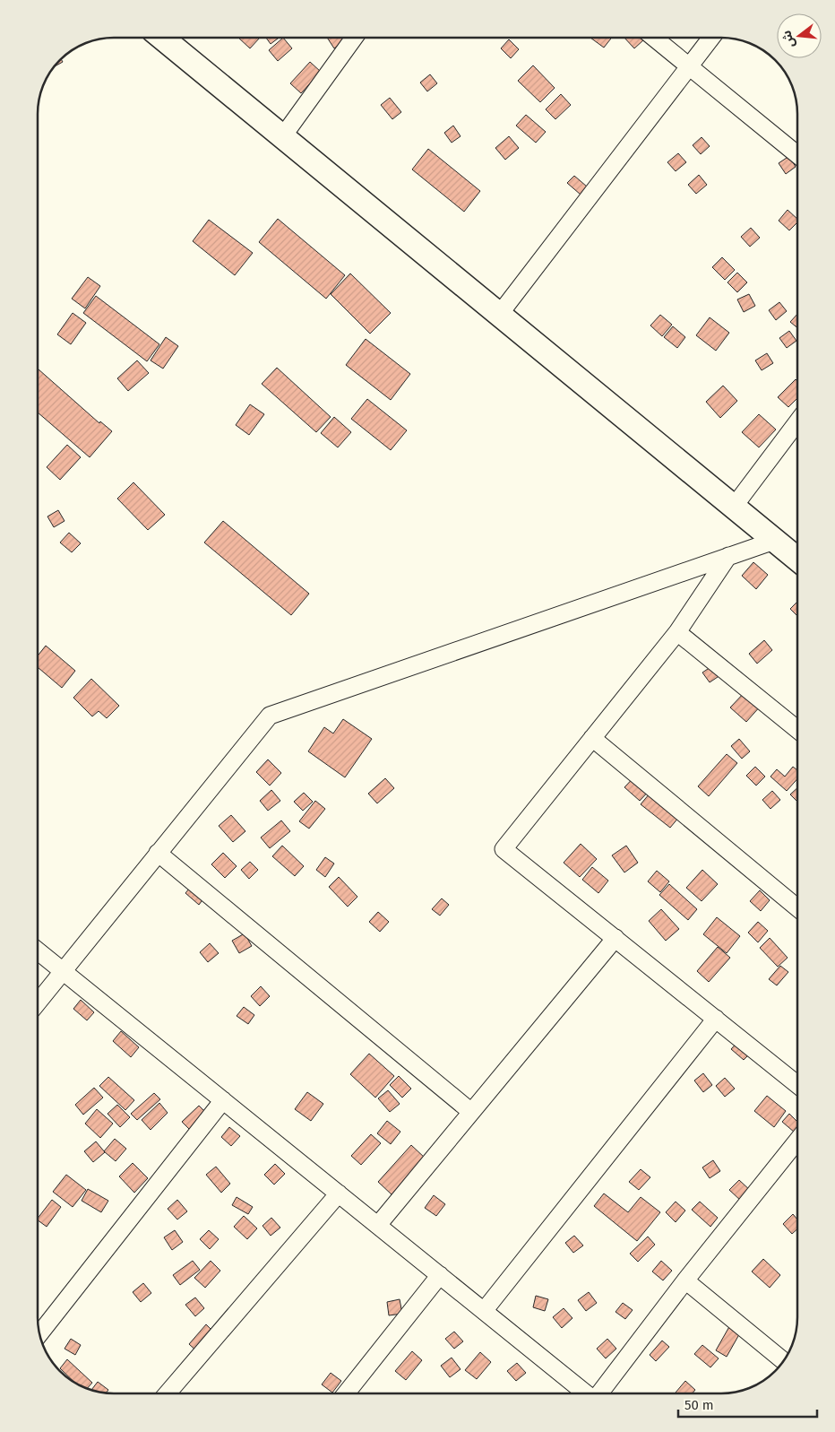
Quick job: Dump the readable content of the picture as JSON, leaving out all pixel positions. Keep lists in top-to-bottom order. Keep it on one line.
{"scale_bar":"50 m","north":"left"}
